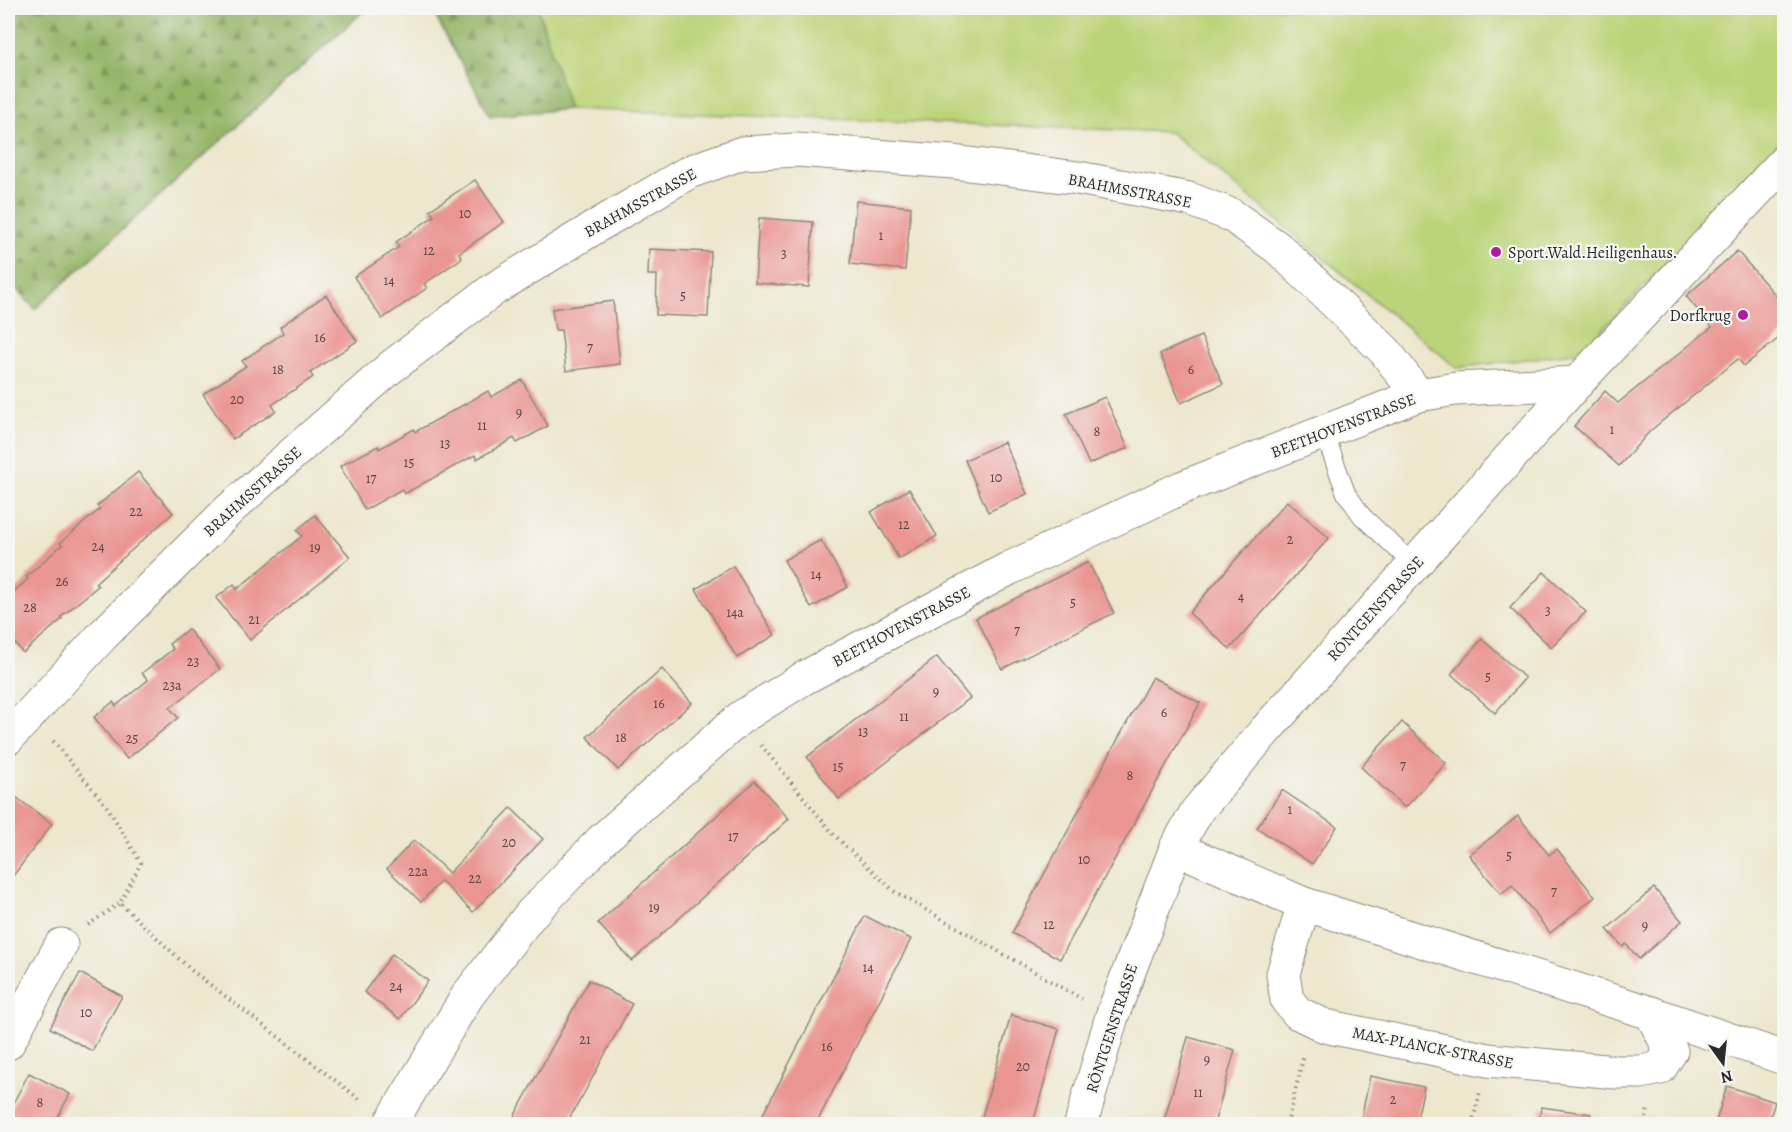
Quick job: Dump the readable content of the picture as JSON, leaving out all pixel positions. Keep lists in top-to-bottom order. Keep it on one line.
{"streets":{"street":["BRAHMSSTRASSE","BEETHOVENSTRASSE","RÖNTGENSTRASSE","MAX-PLANCK-STRASSE"]},"crossings":[["BRAHMSSTRASSE","BEETHOVENSTRASSE"],["BEETHOVENSTRASSE","RÖNTGENSTRASSE"]],"places":["Sport.Wald.Heiligenhaus.","Dorfkrug"],"house_numbers":["10","1","12","3","14","5","16","7","18","6","20","9","11","1","8","13","15","10","17","22","12","2","24","19","14","26","4","5","28","3","14a","21","7","23","5","23a","9","16","6","11","13","18","25","7","15","8","1","17","20","5","10","22a","22","7","19","12","9","14","24","10","21","16","9","20","11","2","8"],"north":"bottom"}
